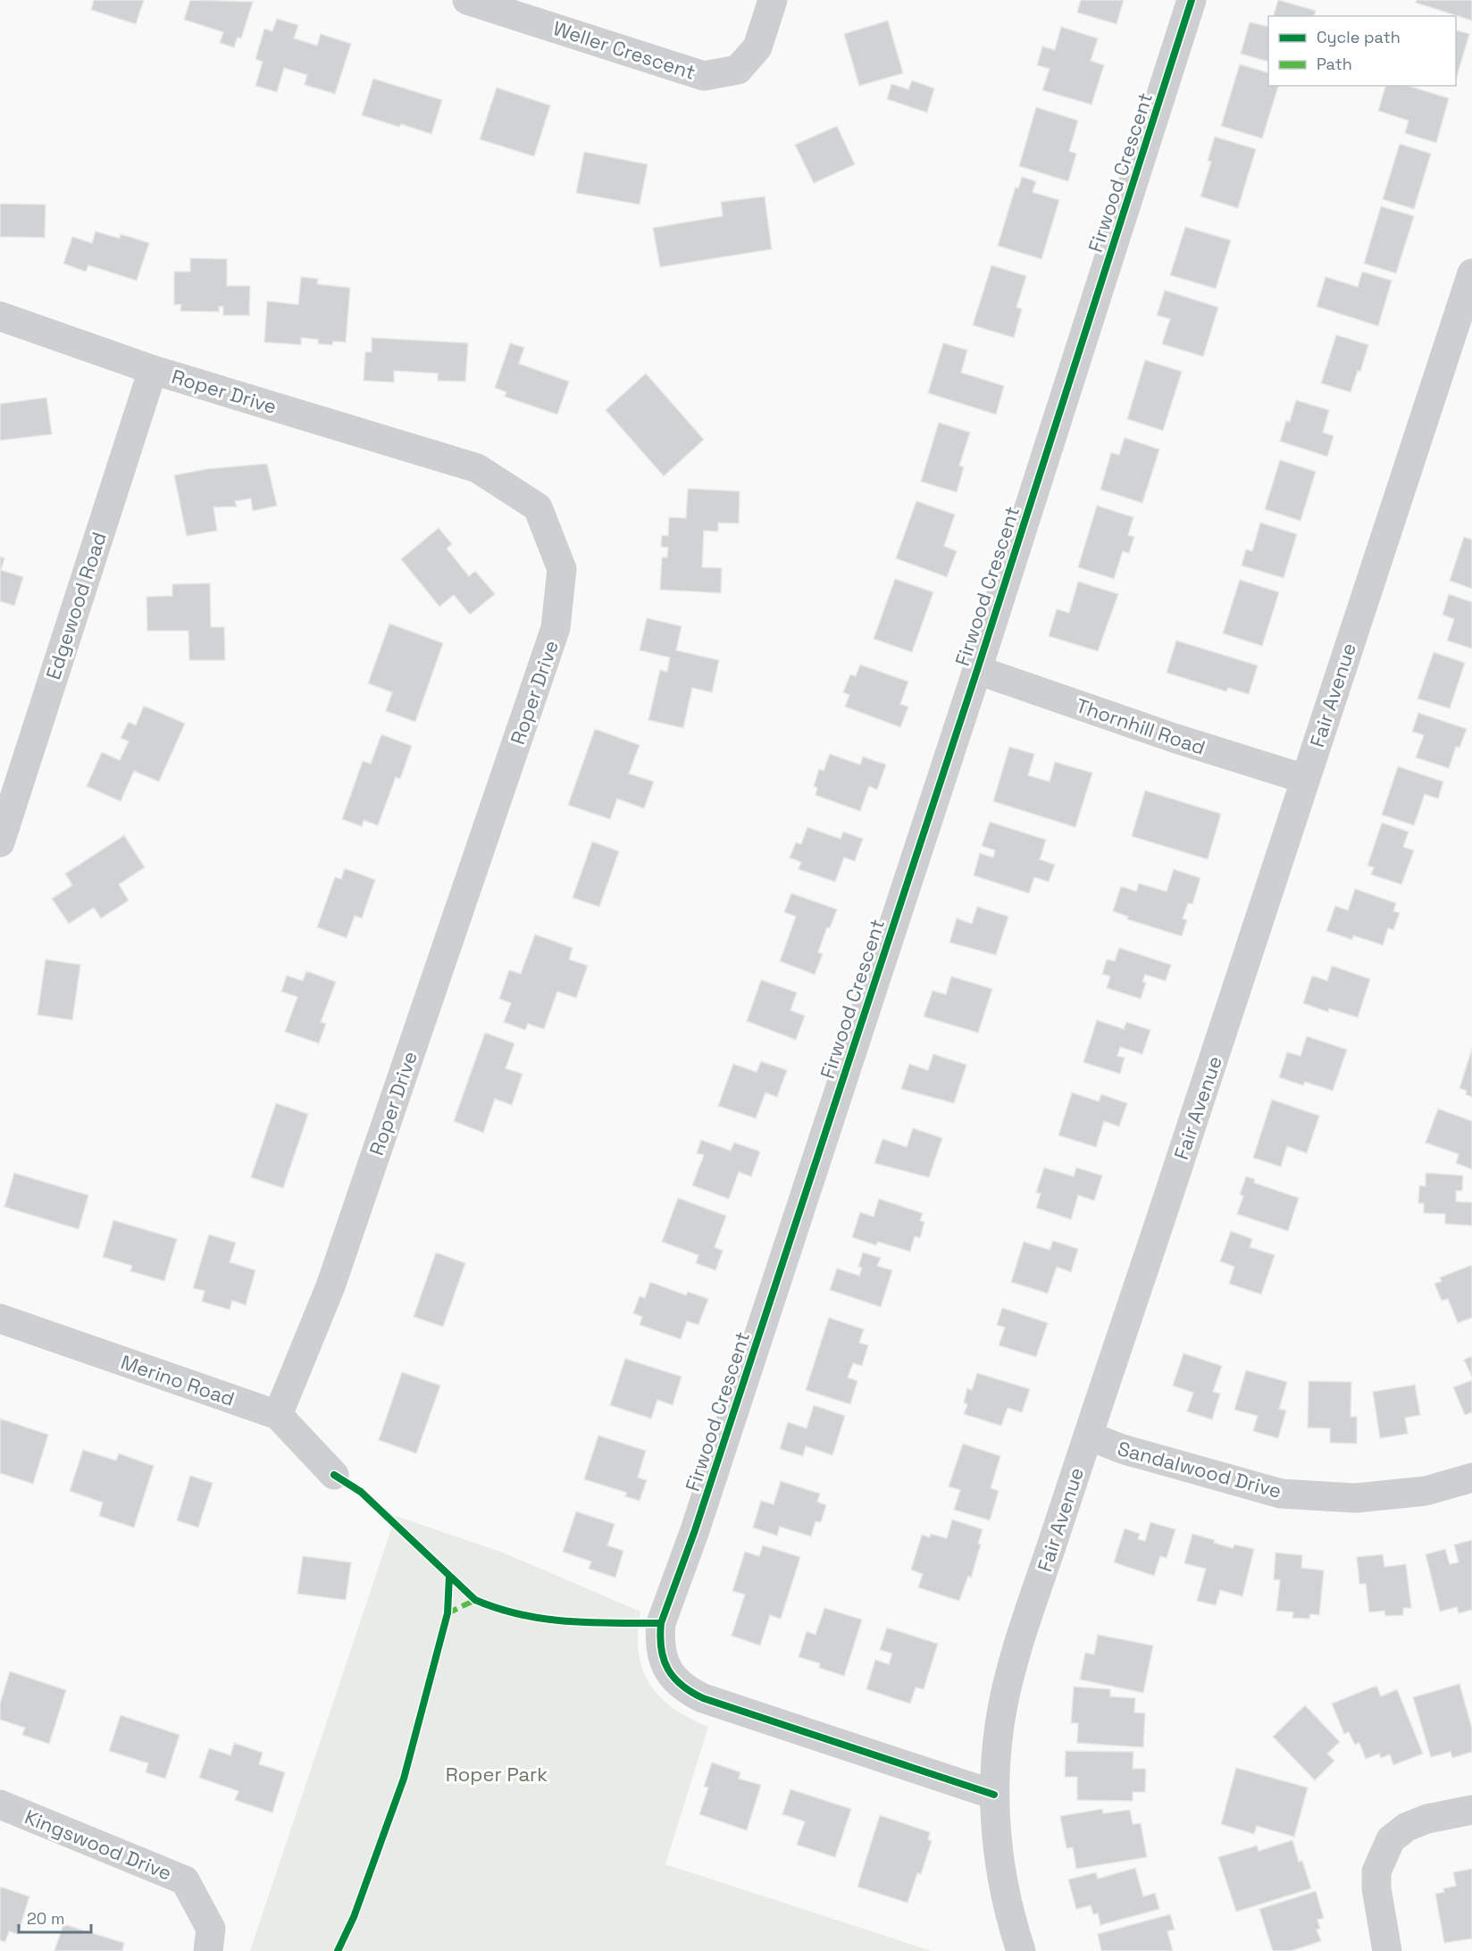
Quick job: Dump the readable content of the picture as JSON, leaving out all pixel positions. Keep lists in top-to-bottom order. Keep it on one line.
{"streets":{"street":["Weller Crescent","Firwood Crescent","Roper Drive","Edgewood Road","Fair Avenue","Thornhill Road","Merino Road","Sandalwood Drive","Kingswood Drive"]},"crossings":[["Firwood Crescent","Fair Avenue"],["Firwood Crescent","Thornhill Road"],["Roper Drive","Edgewood Road"],["Roper Drive","Merino Road"],["Fair Avenue","Thornhill Road"],["Fair Avenue","Sandalwood Drive"]],"parks":["Roper Park"],"legend":["Cycle path","Path"],"scale_bar":"20 m"}
